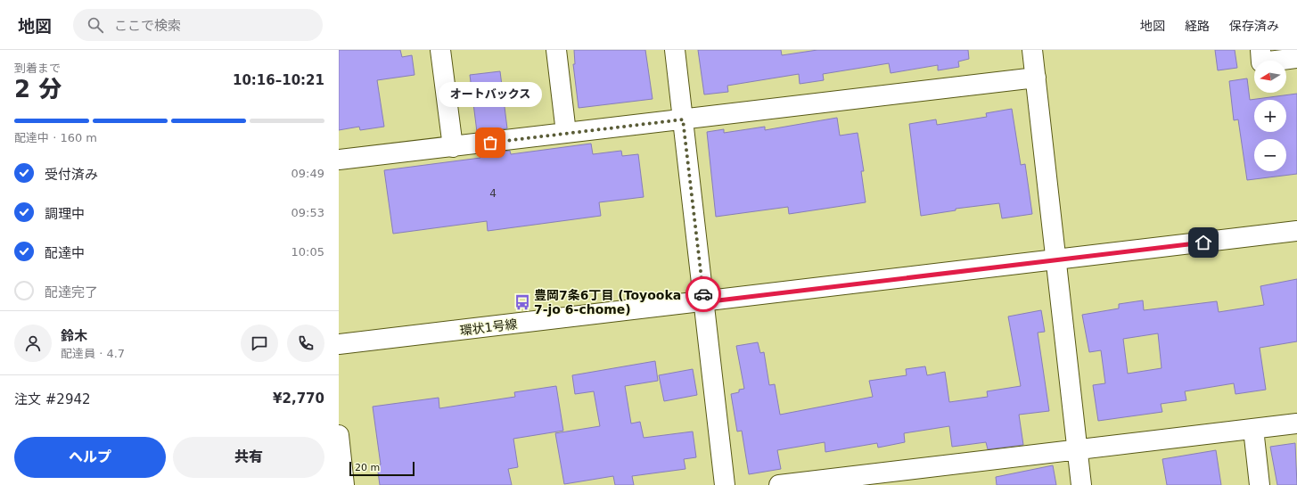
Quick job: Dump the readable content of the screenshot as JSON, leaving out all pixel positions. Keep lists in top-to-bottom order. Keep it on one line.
{"streets":{"street":["環状1号線"]},"places":{"other":["オートバックス"],"bus stop":["豊岡7条6丁目 (Toyooka 7-jo 6-chome)"]},"house_numbers":["4"],"scale_bar":"20 m","north":"left","page":{"header":"地図","search":"ここで検索","nav":["地図","経路","保存済み"],"heading":["2 分","到着まで","10:16–10:21"],"panel":["鈴木","配達員 · 4.7","注文 #2942","¥2,770"],"map_buttons":["+","−"],"bubble":"オートバックス","bar":"配達中 · 160 m","list":[["受付済み","09:49"],["調理中","09:53"],["配達中","10:05"],"配達完了"],"buttons":["ヘルプ","共有"],"scale":"20 m"}}
